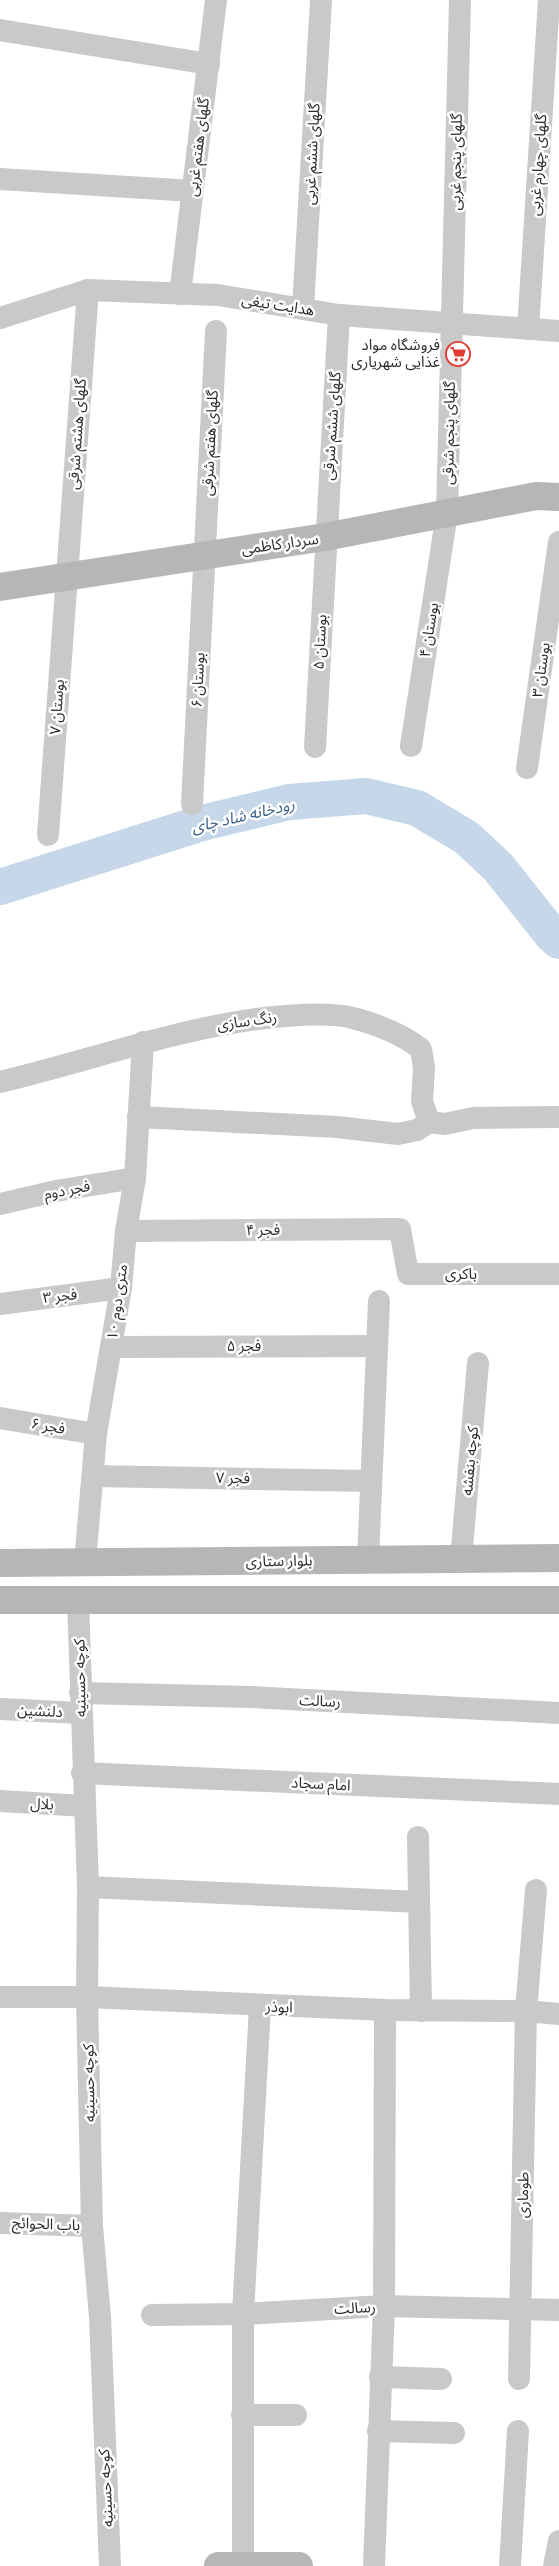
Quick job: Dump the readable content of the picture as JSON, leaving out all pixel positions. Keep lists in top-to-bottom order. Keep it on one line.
{"streets":{"main road":["سردار کاظمی","بلوار ستاری"],"street":["گلهای هفتم غربی","گلهای ششم غربی","گلهای پنجم غربی","گلهای چهارم غربی","هدایت تیغی","گلهای ششم شرقی","گلهای پنجم شرقی","گلهای هشتم شرقی","گلهای هفتم شرقی","بوستان ۴","بوستان ۵","بوستان ۳","بوستان ۶","بوستان ۷","رنگ سازی","فجر دوم","فجر ۴","باکری","فجر ۳","۱۰ متری دوم","فجر ۵","فجر ۶","کوچه بنفشه","فجر ۷","کوچه حسینیه","رسالت","دلنشین","امام سجاد","بلال","ابوذر","طوماری","باب الحوائج"]},"crossings":[["گلهای هفتم غربی","هدایت تیغی"],["گلهای ششم غربی","هدایت تیغی"],["گلهای پنجم غربی","هدایت تیغی"],["گلهای پنجم غربی","گلهای پنجم شرقی"],["گلهای چهارم غربی","هدایت تیغی"],["هدایت تیغی","گلهای ششم شرقی"],["هدایت تیغی","گلهای پنجم شرقی"],["هدایت تیغی","گلهای هشتم شرقی"],["گلهای ششم شرقی","سردار کاظمی"],["گلهای ششم شرقی","بوستان ۵"],["گلهای پنجم شرقی","سردار کاظمی"],["گلهای پنجم شرقی","بوستان ۴"],["گلهای هشتم شرقی","سردار کاظمی"],["گلهای هشتم شرقی","بوستان ۷"],["گلهای هفتم شرقی","سردار کاظمی"],["گلهای هفتم شرقی","بوستان ۶"],["سردار کاظمی","بوستان ۴"],["سردار کاظمی","بوستان ۵"],["سردار کاظمی","بوستان ۶"],["سردار کاظمی","بوستان ۷"],["رنگ سازی","۱۰ متری دوم"],["فجر دوم","۱۰ متری دوم"],["فجر ۴","باکری"],["فجر ۴","۱۰ متری دوم"],["فجر ۳","۱۰ متری دوم"],["۱۰ متری دوم","فجر ۵"],["۱۰ متری دوم","فجر ۶"],["۱۰ متری دوم","فجر ۷"],["۱۰ متری دوم","بلوار ستاری"],["کوچه بنفشه","بلوار ستاری"],["کوچه حسینیه","رسالت"],["کوچه حسینیه","دلنشین"],["کوچه حسینیه","امام سجاد"],["کوچه حسینیه","بلال"],["کوچه حسینیه","ابوذر"],["کوچه حسینیه","باب الحوائج"],["رسالت","دلنشین"],["رسالت","طوماری"],["ابوذر","طوماری"]],"water":["رودخانه شاد چای"],"places":{"supermarket":["فروشگاه مواد غذایی شهریاری"]}}
